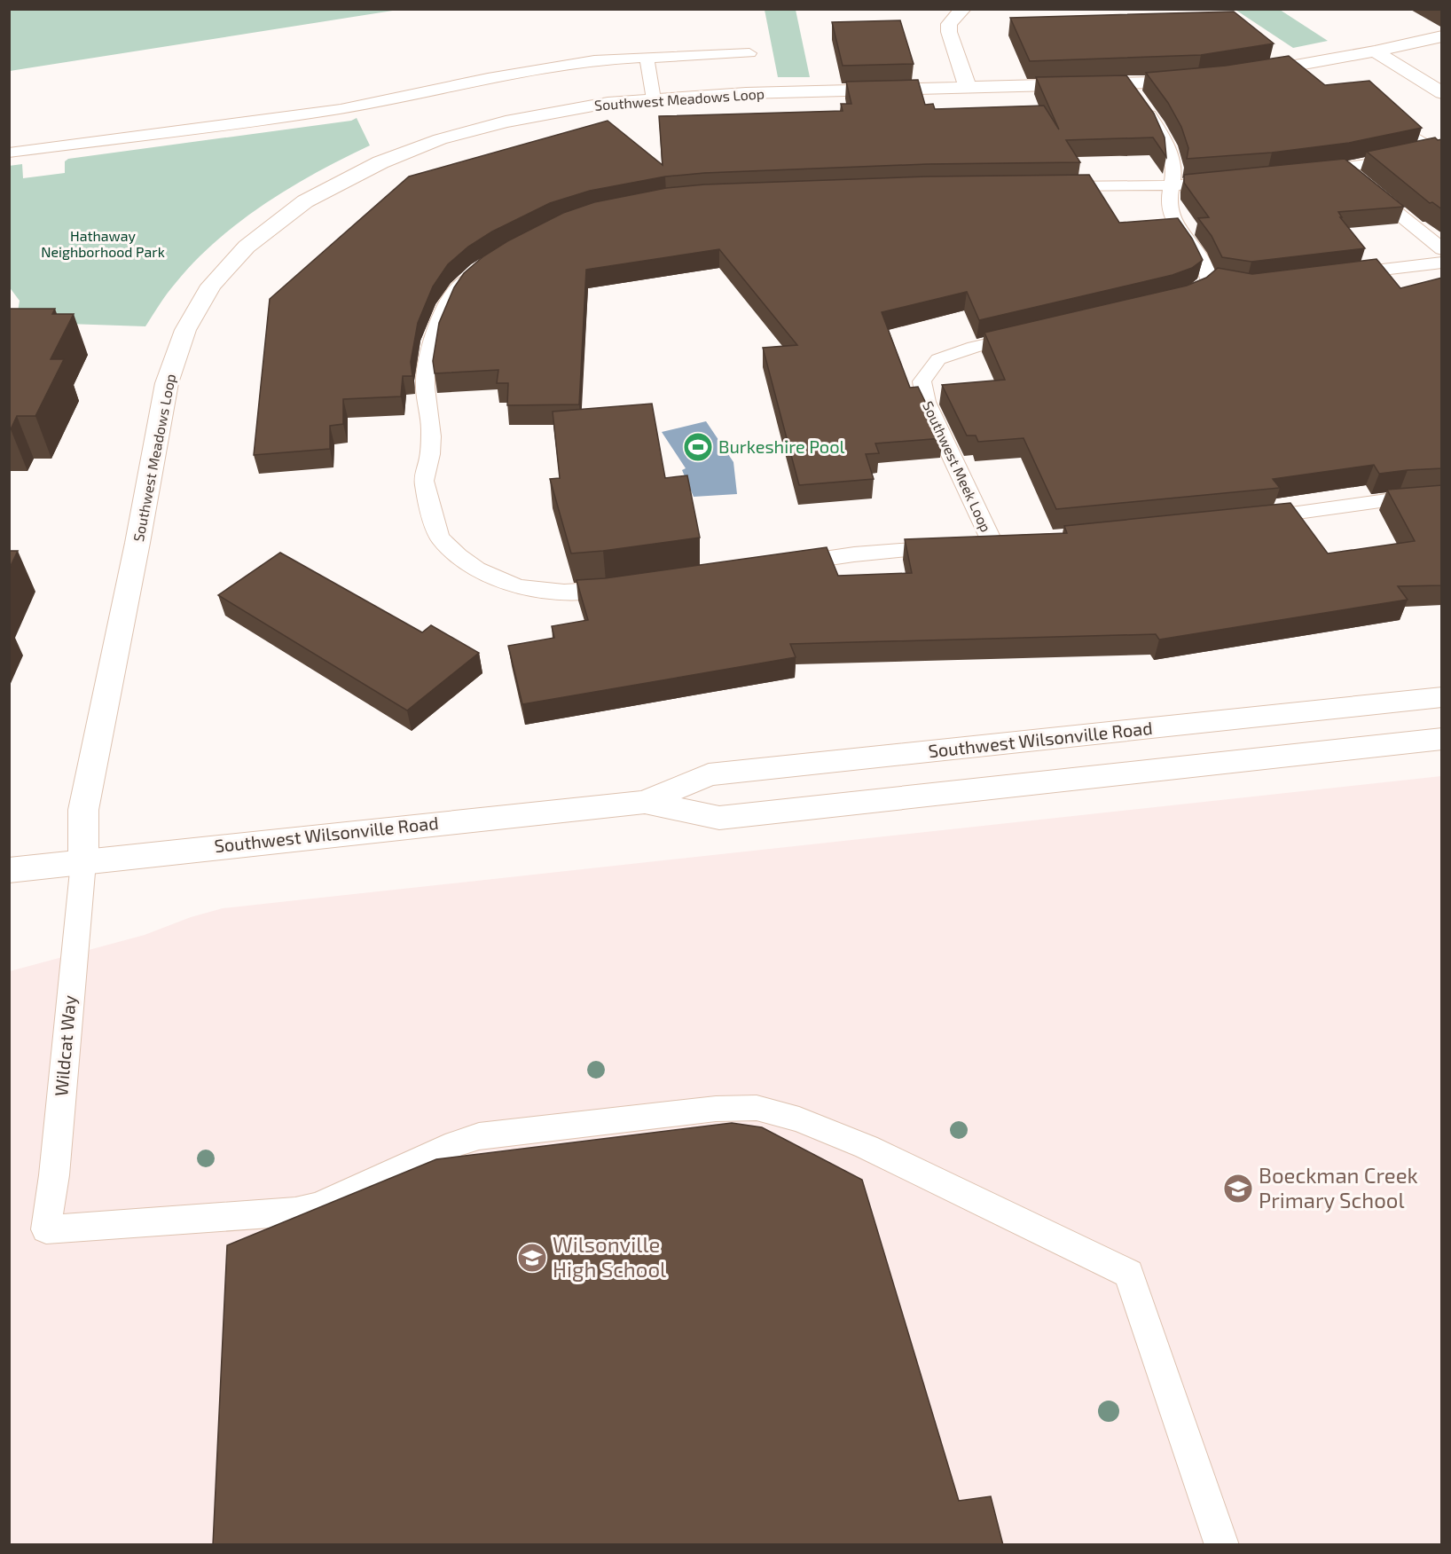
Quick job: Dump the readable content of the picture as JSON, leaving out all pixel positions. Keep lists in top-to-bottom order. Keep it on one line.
{"streets":{"street":["Southwest Meadows Loop","Southwest Wilsonville Road"],"lane":["Southwest Meek Loop","Wildcat Way"]},"crossings":[["Southwest Meadows Loop","Southwest Wilsonville Road"],["Southwest Meadows Loop","Wildcat Way"],["Southwest Wilsonville Road","Wildcat Way"]],"parks":["Hathaway Neighborhood Park"],"places":{"sports":["Burkeshire Pool"],"school or university":["Boeckman Creek Primary School","Wilsonville High School"]}}
